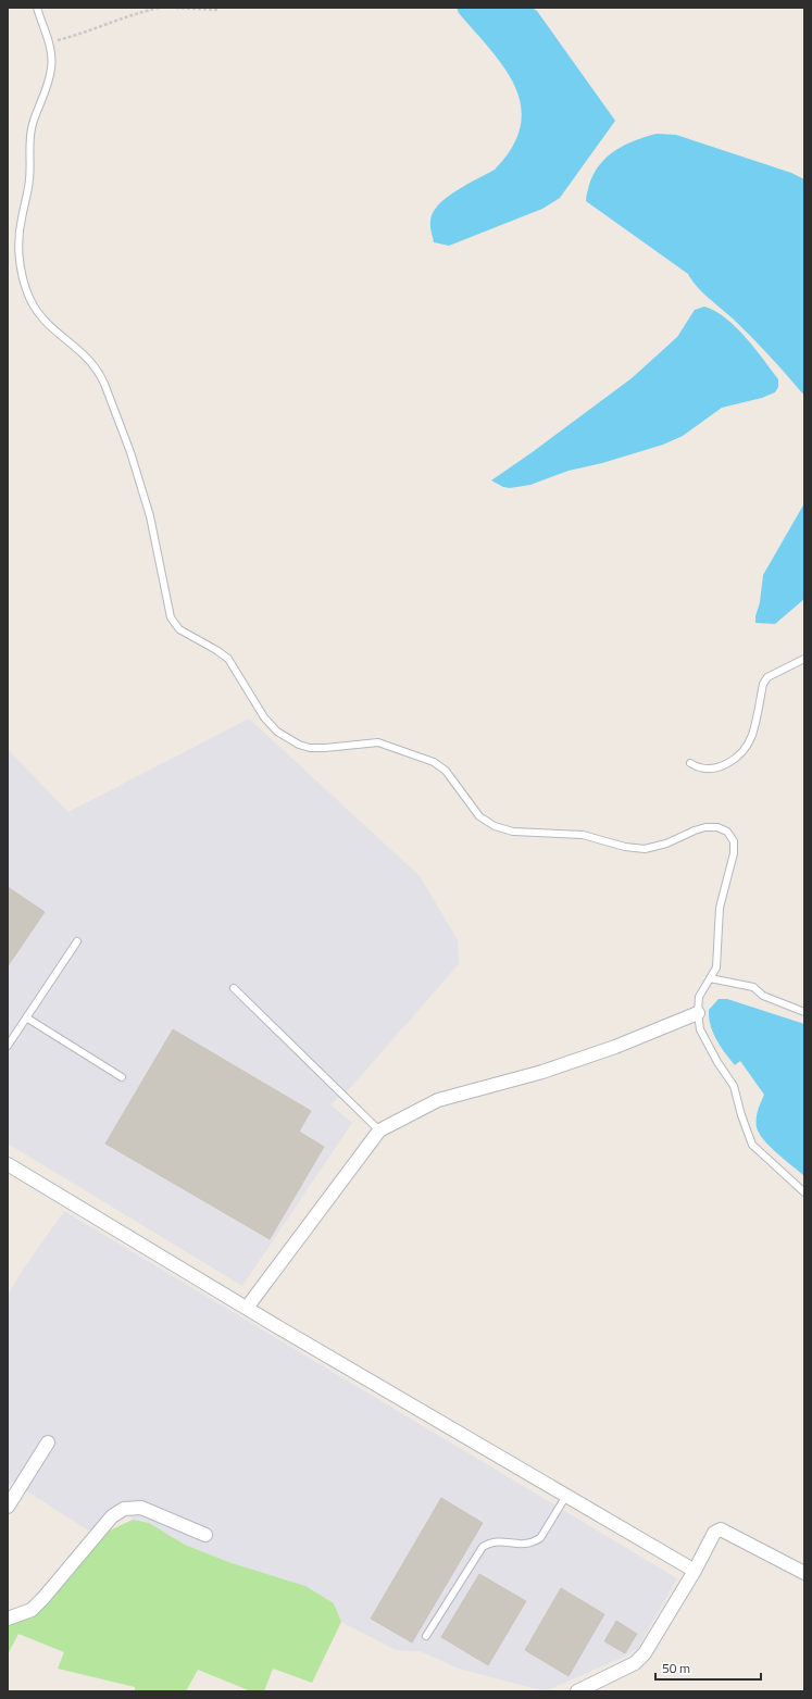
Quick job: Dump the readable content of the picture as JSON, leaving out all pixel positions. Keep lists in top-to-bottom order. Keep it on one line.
{"scale_bar":"50 m"}
